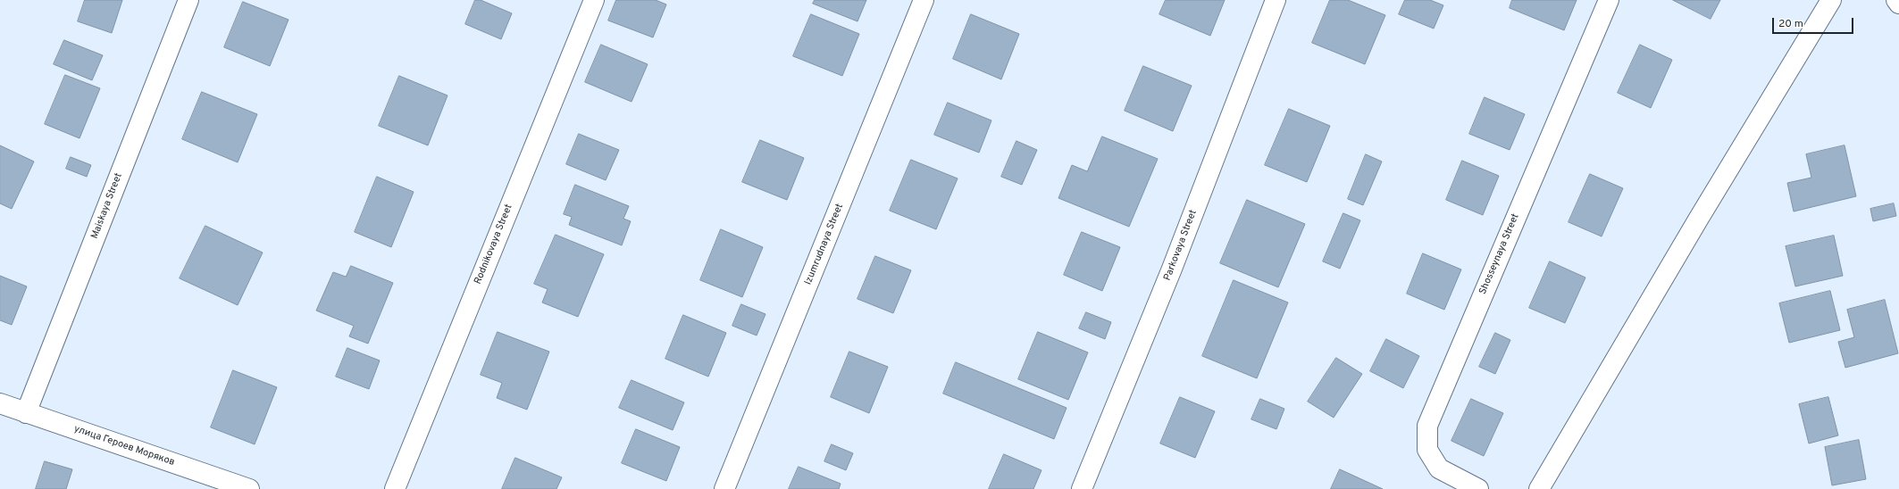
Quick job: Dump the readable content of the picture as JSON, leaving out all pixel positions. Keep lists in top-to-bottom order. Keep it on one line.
{"streets":{"street":["Maiskaya Street","Rodnikovaya Street","Izumrudnaya Street","Parkovaya Street","Shosseynaya Street","улица Героев Моряков"]},"crossings":[["Maiskaya Street","улица Героев Моряков"]],"scale_bar":"20 m"}
